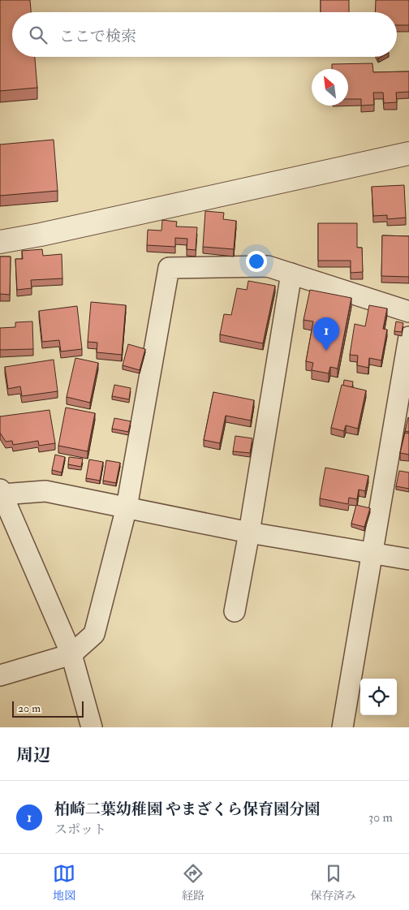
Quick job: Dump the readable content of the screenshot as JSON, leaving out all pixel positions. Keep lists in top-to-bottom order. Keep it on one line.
{"scale_bar":"20 m","north":"top left","page":{"search":"ここで検索","pins":"1","scale":"20 m","heading":"周辺","list":[{"mark":"1","name":"柏崎二葉幼稚園 やまざくら保育園分園","note":"スポット","value":"30 m"}],"nav":["地図","経路","保存済み"]}}
